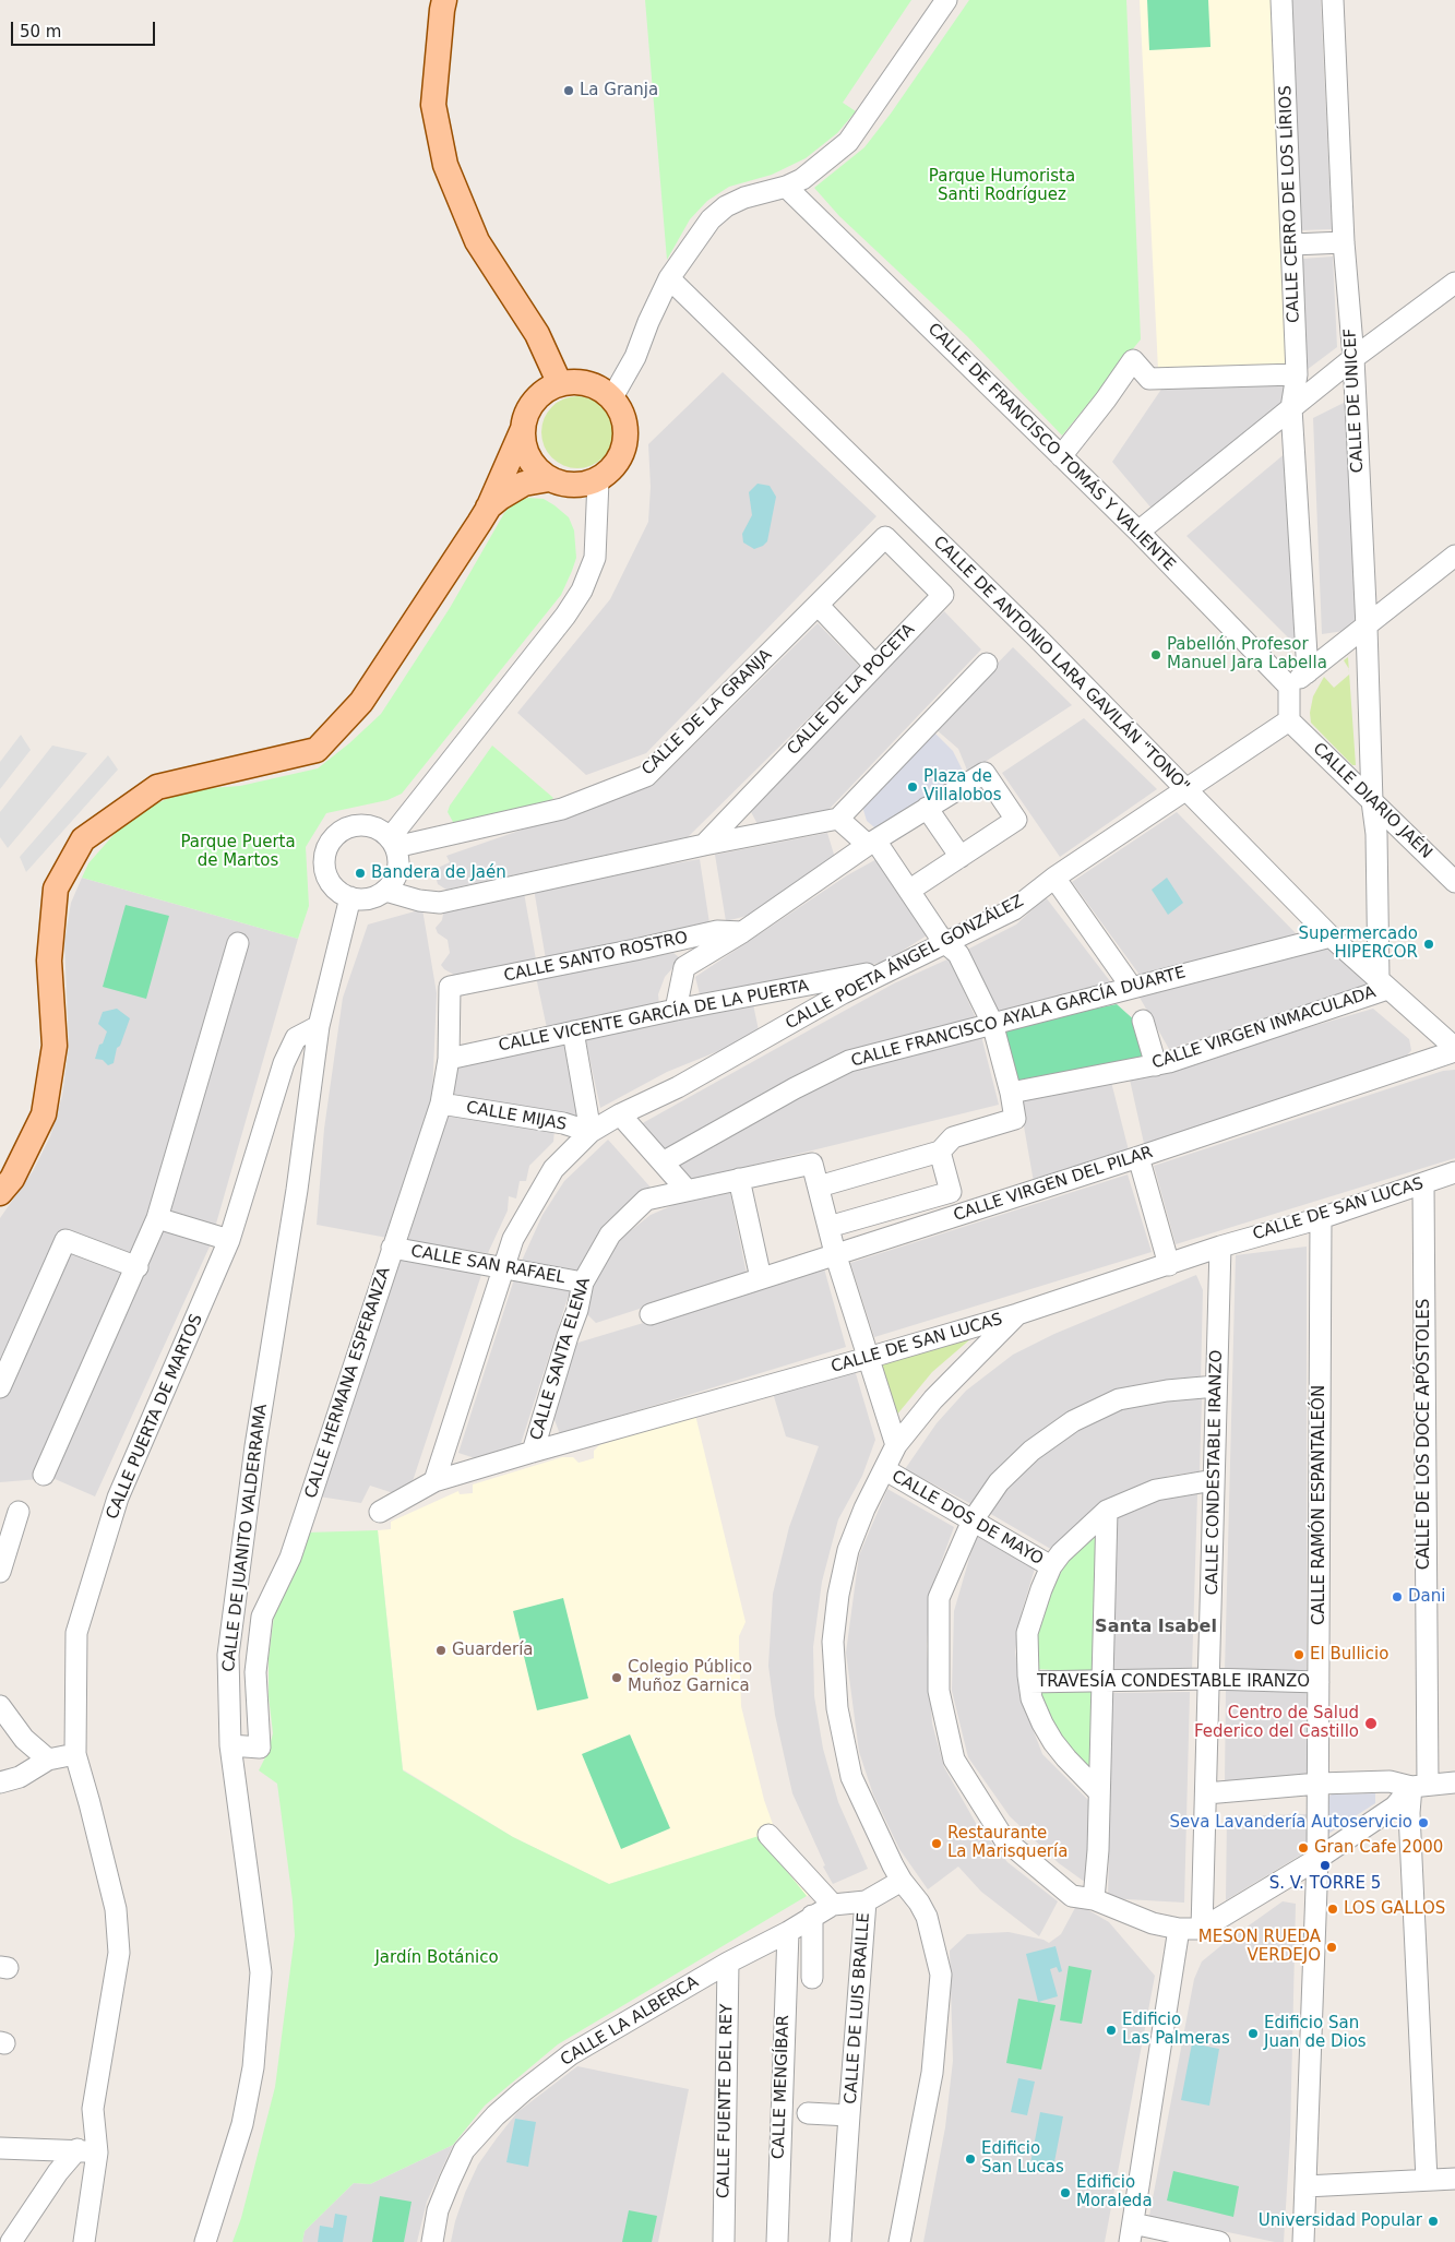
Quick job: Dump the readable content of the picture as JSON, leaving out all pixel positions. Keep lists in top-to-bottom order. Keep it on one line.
{"streets":{"street":["CALLE CERRO DE LOS LÍRIOS","CALLE DE UNICEF","CALLE DE FRANCISCO TOMÁS Y VALIENTE","CALLE DE ANTONIO LARA GAVILÁN \"TONO\"","CALLE DE LA POCETA","CALLE DE LA GRANJA","CALLE DIARIO JAÉN","CALLE SANTO ROSTRO","CALLE POETA ÁNGEL GONZÁLEZ","CALLE VICENTE GARCÍA DE LA PUERTA","CALLE FRANCISCO AYALA GARCÍA DUARTE","CALLE VIRGEN INMACULADA","CALLE MIJAS","CALLE VIRGEN DEL PILAR","CALLE DE SAN LUCAS","CALLE SAN RAFAEL","CALLE SANTA ELENA","CALLE HERMANA ESPERANZA","CALLE PUERTA DE MARTOS","CALLE DE LOS DOCE APÓSTOLES","CALLE CONDESTABLE IRANZO","CALLE RAMÓN ESPANTALEÓN","CALLE DOS DE MAYO","CALLE DE JUANITO VALDERRAMA","TRAVESÍA CONDESTABLE IRANZO","CALLE DE LUIS BRAILLE","CALLE LA ALBERCA","CALLE MENGÍBAR","CALLE FUENTE DEL REY"]},"crossings":[["CALLE DE UNICEF","CALLE DE ANTONIO LARA GAVILÁN \"TONO\""],["CALLE DE UNICEF","CALLE DIARIO JAÉN"],["CALLE DE UNICEF","CALLE VIRGEN INMACULADA"],["CALLE DE ANTONIO LARA GAVILÁN \"TONO\"","CALLE POETA ÁNGEL GONZÁLEZ"],["CALLE DE ANTONIO LARA GAVILÁN \"TONO\"","CALLE FRANCISCO AYALA GARCÍA DUARTE"],["CALLE DE ANTONIO LARA GAVILÁN \"TONO\"","CALLE VIRGEN INMACULADA"],["CALLE DE ANTONIO LARA GAVILÁN \"TONO\"","CALLE VIRGEN DEL PILAR"],["CALLE DE LA POCETA","CALLE DE LA GRANJA"],["CALLE DE LA GRANJA","CALLE DE JUANITO VALDERRAMA"],["CALLE DIARIO JAÉN","CALLE POETA ÁNGEL GONZÁLEZ"],["CALLE SANTO ROSTRO","CALLE VICENTE GARCÍA DE LA PUERTA"],["CALLE SANTO ROSTRO","CALLE HERMANA ESPERANZA"],["CALLE POETA ÁNGEL GONZÁLEZ","CALLE VICENTE GARCÍA DE LA PUERTA"],["CALLE POETA ÁNGEL GONZÁLEZ","CALLE MIJAS"],["CALLE POETA ÁNGEL GONZÁLEZ","CALLE DE SAN LUCAS"],["CALLE POETA ÁNGEL GONZÁLEZ","CALLE SAN RAFAEL"],["CALLE VICENTE GARCÍA DE LA PUERTA","CALLE HERMANA ESPERANZA"],["CALLE MIJAS","CALLE HERMANA ESPERANZA"],["CALLE DE SAN LUCAS","CALLE SANTA ELENA"],["CALLE DE SAN LUCAS","CALLE DE LOS DOCE APÓSTOLES"],["CALLE DE SAN LUCAS","CALLE CONDESTABLE IRANZO"],["CALLE DE SAN LUCAS","CALLE RAMÓN ESPANTALEÓN"],["CALLE SAN RAFAEL","CALLE SANTA ELENA"],["CALLE SAN RAFAEL","CALLE HERMANA ESPERANZA"],["CALLE HERMANA ESPERANZA","CALLE DE JUANITO VALDERRAMA"],["CALLE PUERTA DE MARTOS","CALLE DE JUANITO VALDERRAMA"],["CALLE CONDESTABLE IRANZO","TRAVESÍA CONDESTABLE IRANZO"],["CALLE RAMÓN ESPANTALEÓN","TRAVESÍA CONDESTABLE IRANZO"],["CALLE DE LUIS BRAILLE","CALLE LA ALBERCA"],["CALLE LA ALBERCA","CALLE MENGÍBAR"],["CALLE LA ALBERCA","CALLE FUENTE DEL REY"]],"districts":["Santa Isabel"],"parks":["Parque Humorista Santi Rodríguez","Parque Puerta de Martos","Jardín Botánico"],"places":["La Granja","Pabellón Profesor Manuel Jara Labella","Plaza de Villalobos","Bandera de Jaén","Supermercado HIPERCOR","Dani","Guardería","El Bullicio","Colegio Público Muñoz Garnica","Centro de Salud Federico del Castillo","Seva Lavandería Autoservicio","Restaurante La Marisquería","Gran Cafe 2000","S. V. TORRE 5","LOS GALLOS","MESON RUEDA VERDEJO","Edificio Las Palmeras","Edificio San Juan de Dios","Edificio San Lucas","Edificio Moraleda","Universidad Popular"],"scale_bar":"50 m"}
